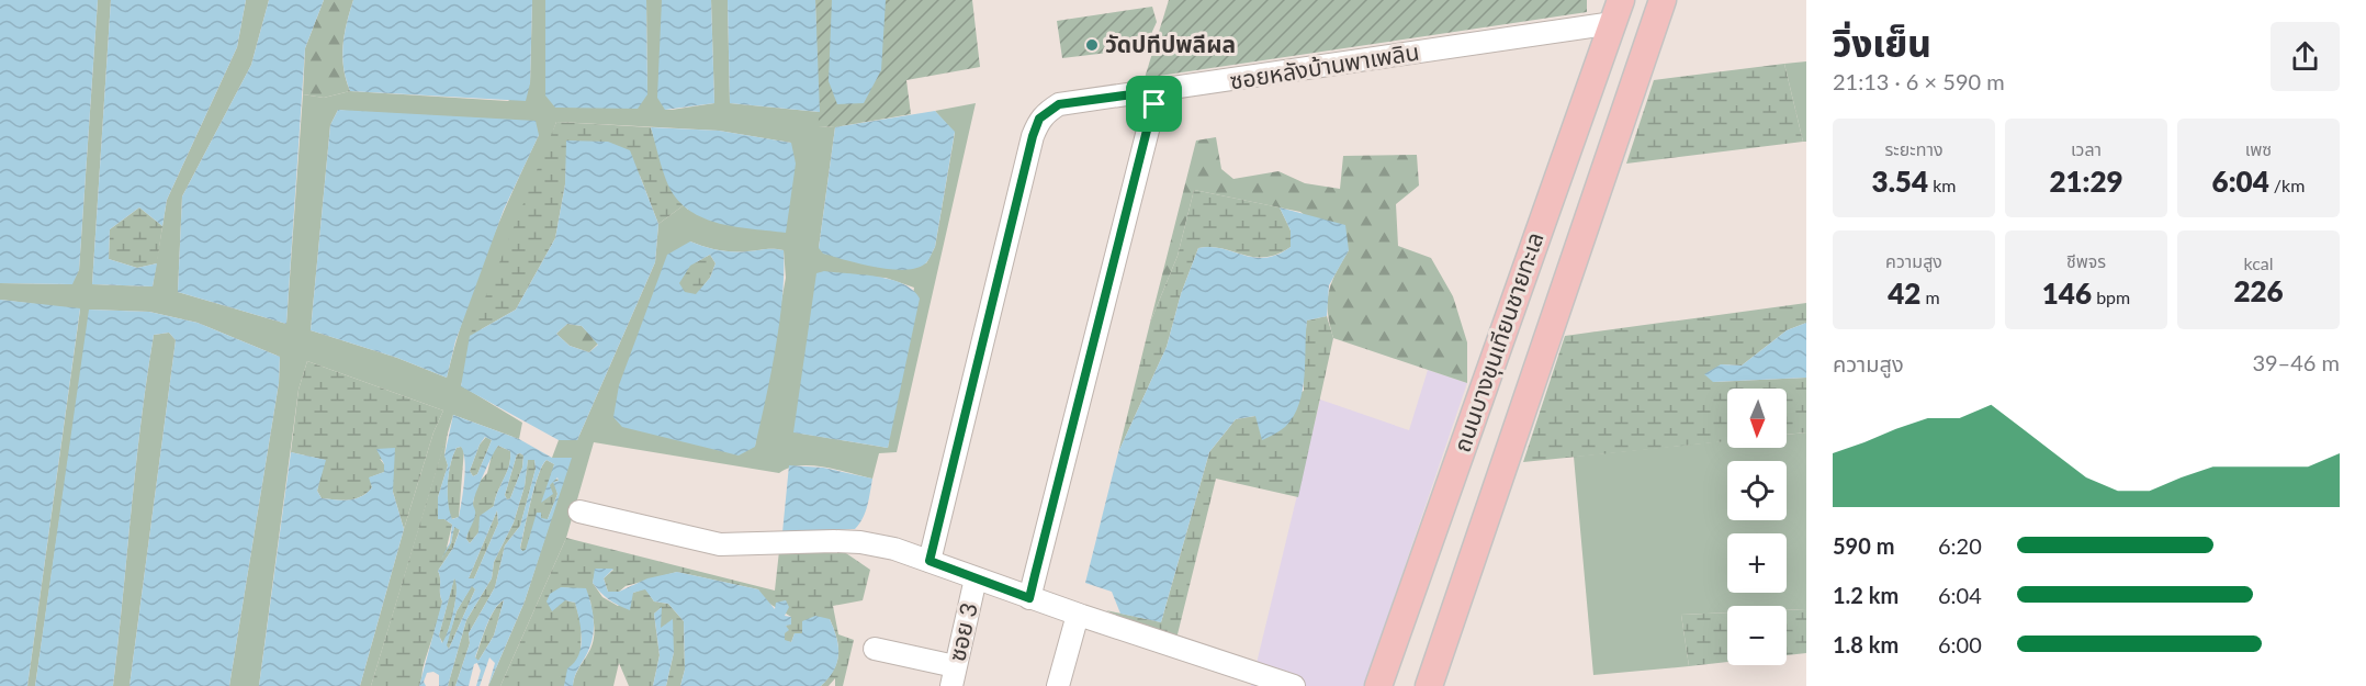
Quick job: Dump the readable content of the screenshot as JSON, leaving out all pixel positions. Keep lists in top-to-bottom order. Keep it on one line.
{"streets":{"main road":["ถนนบางขุนเทียนชายทะเล"],"street":["ซอยหลังบ้านพาเพลิน","ซอย 3"]},"crossings":[["ซอยหลังบ้านพาเพลิน","ถนนบางขุนเทียนชายทะเล"]],"places":["วัดปทีปพลีผล"],"north":"bottom","page":{"heading":["วิ่งเย็น","21:13 · 6 × 590 m"],"stats":[["ระยะทาง","3.54 km"],["เวลา","21:29"],["เพซ","6:04 /km"],["ความสูง","42 m"],["ชีพจร","146 bpm"],["kcal","226"]],"chart":["ความสูง","39–46 m"],"map_buttons":["+","−"],"list":[{"name":"590 m","note":"6:20"},{"name":"1.2 km","note":"6:04"},{"name":"1.8 km","note":"6:00"}]}}
